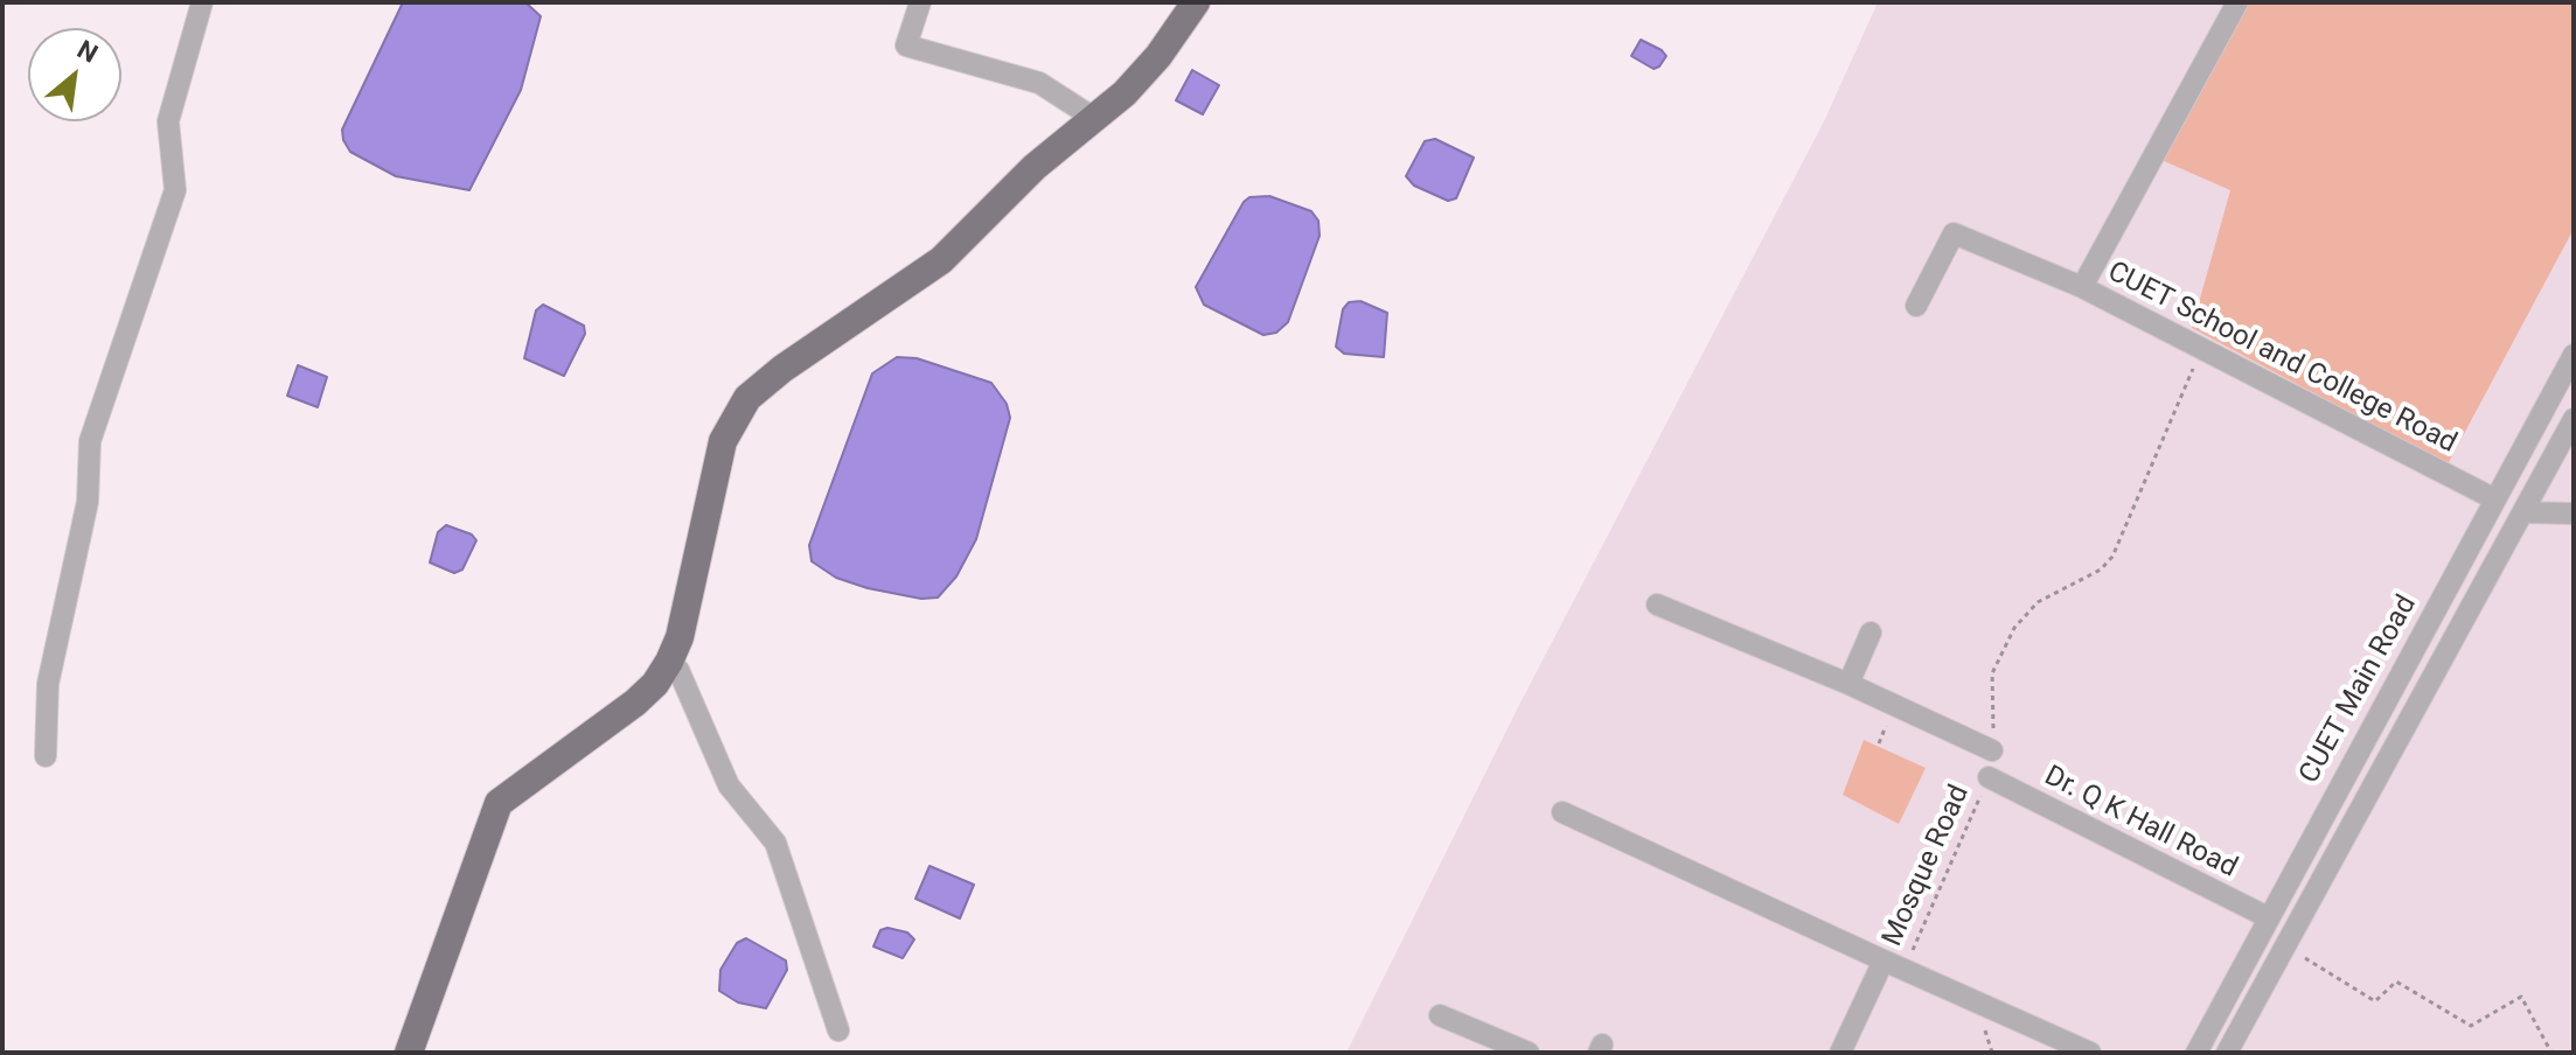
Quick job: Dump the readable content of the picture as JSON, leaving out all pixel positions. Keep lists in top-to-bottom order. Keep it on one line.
{"streets":{"street":["CUET School and College Road","CUET Main Road","Dr. Q K Hall Road"],"path":["Mosque Road"]},"crossings":[["CUET School and College Road","CUET Main Road"],["CUET Main Road","Dr. Q K Hall Road"],["Dr. Q K Hall Road","Mosque Road"]],"north":"top right"}
